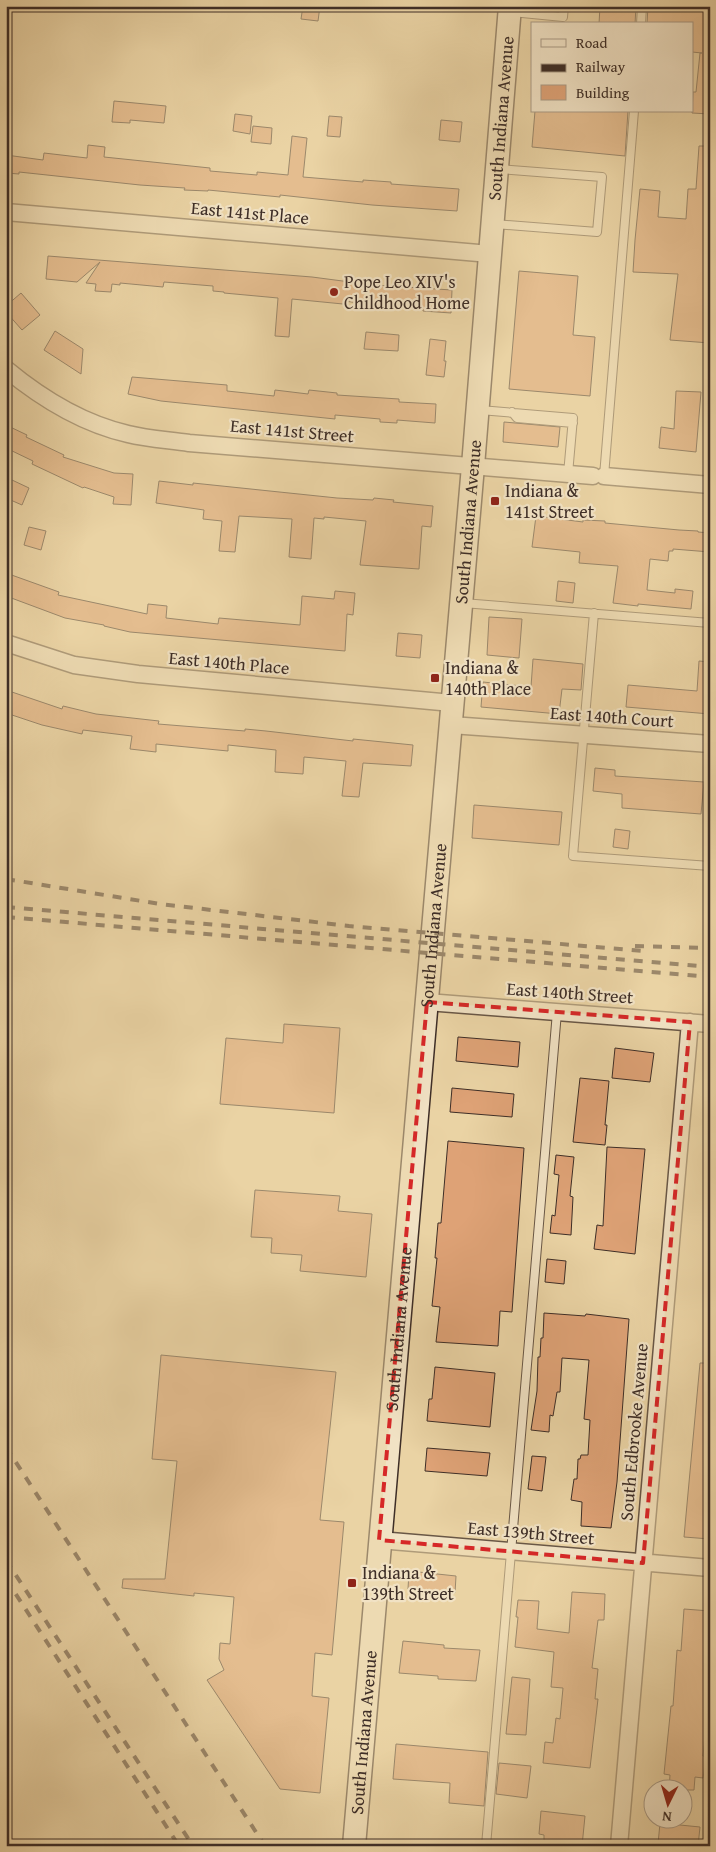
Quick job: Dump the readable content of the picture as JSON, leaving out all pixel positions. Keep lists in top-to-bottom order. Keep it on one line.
{"streets":{"main road":["South Indiana Avenue"],"street":["East 141st Place","East 141st Street","East 140th Place","East 140th Court","East 140th Street","South Edbrooke Avenue","East 139th Street"]},"crossings":[["South Indiana Avenue","East 141st Place"],["South Indiana Avenue","East 141st Street"],["South Indiana Avenue","East 140th Place"],["South Indiana Avenue","East 140th Court"],["South Indiana Avenue","East 140th Street"],["South Indiana Avenue","East 139th Street"],["East 140th Place","East 140th Court"],["East 140th Street","South Edbrooke Avenue"],["South Edbrooke Avenue","East 139th Street"]],"places":{"other":["Pope Leo XIV's Childhood Home"],"transit":["Indiana & 141st Street","Indiana & 140th Place","Indiana & 139th Street"]},"legend":["Road","Railway","Building"],"north":"bottom"}
